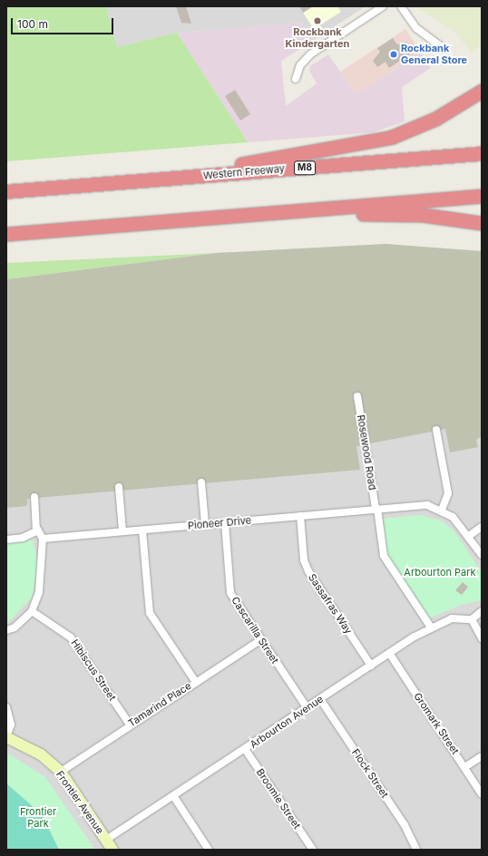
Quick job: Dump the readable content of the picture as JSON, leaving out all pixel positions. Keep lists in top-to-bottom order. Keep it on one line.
{"streets":{"highway":["M8","Western Freeway"],"street":["Rosewood Road","Pioneer Drive","Sassafras Way","Cascarilla Street","Hibiscus Street","Tamarind Place","Arbourton Avenue","Gromark Street","Flock Street","Broomie Street","Frontier Avenue"]},"crossings":[["Rosewood Road","Pioneer Drive"],["Rosewood Road","Arbourton Avenue"],["Pioneer Drive","Sassafras Way"],["Pioneer Drive","Cascarilla Street"],["Sassafras Way","Arbourton Avenue"],["Cascarilla Street","Tamarind Place"],["Cascarilla Street","Arbourton Avenue"],["Hibiscus Street","Tamarind Place"],["Tamarind Place","Frontier Avenue"],["Arbourton Avenue","Gromark Street"],["Arbourton Avenue","Flock Street"],["Arbourton Avenue","Broomie Street"],["Arbourton Avenue","Frontier Avenue"]],"parks":["Arbourton Park","Frontier Park"],"places":["Rockbank Kindergarten","Rockbank General Store"],"scale_bar":"100 m"}
